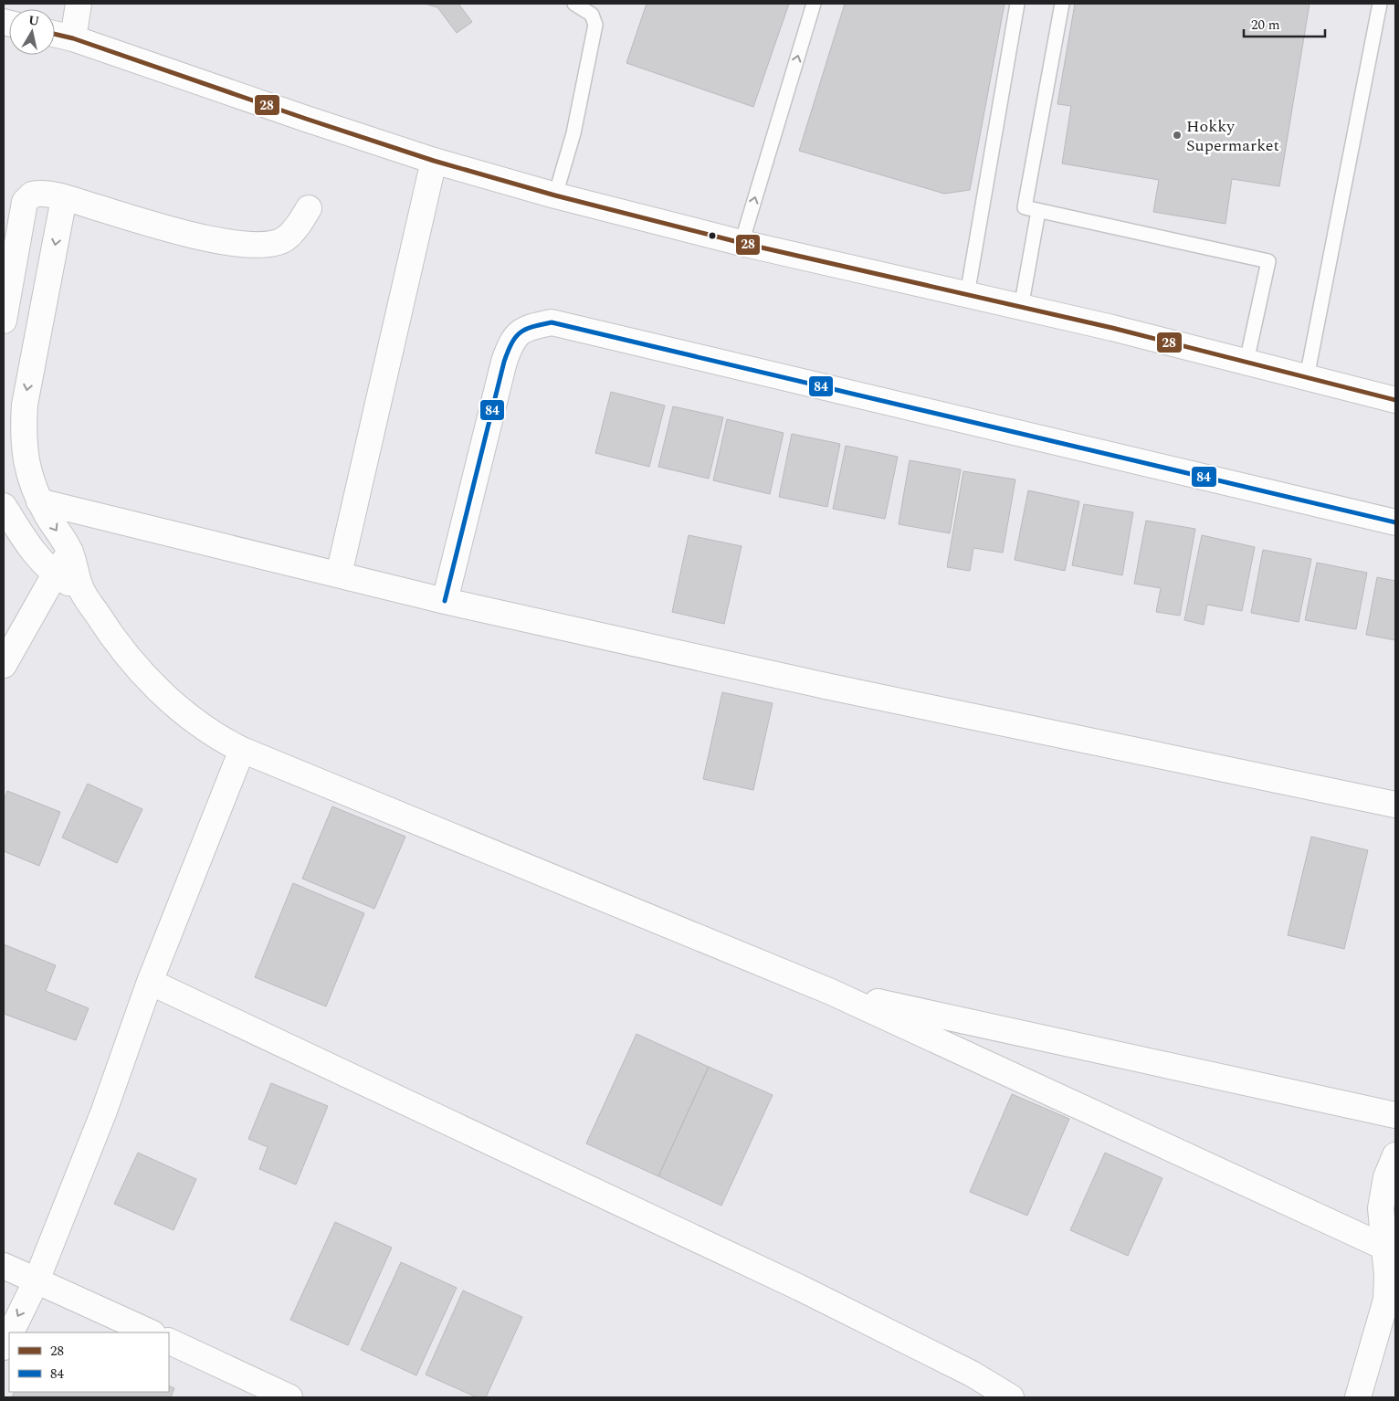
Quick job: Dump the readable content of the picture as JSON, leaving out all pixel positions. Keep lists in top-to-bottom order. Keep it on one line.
{"places":["Hokky Supermarket"],"lines":["transit line 28","transit line 84"],"legend":["28","84"],"scale_bar":"20 m","north":"top"}
